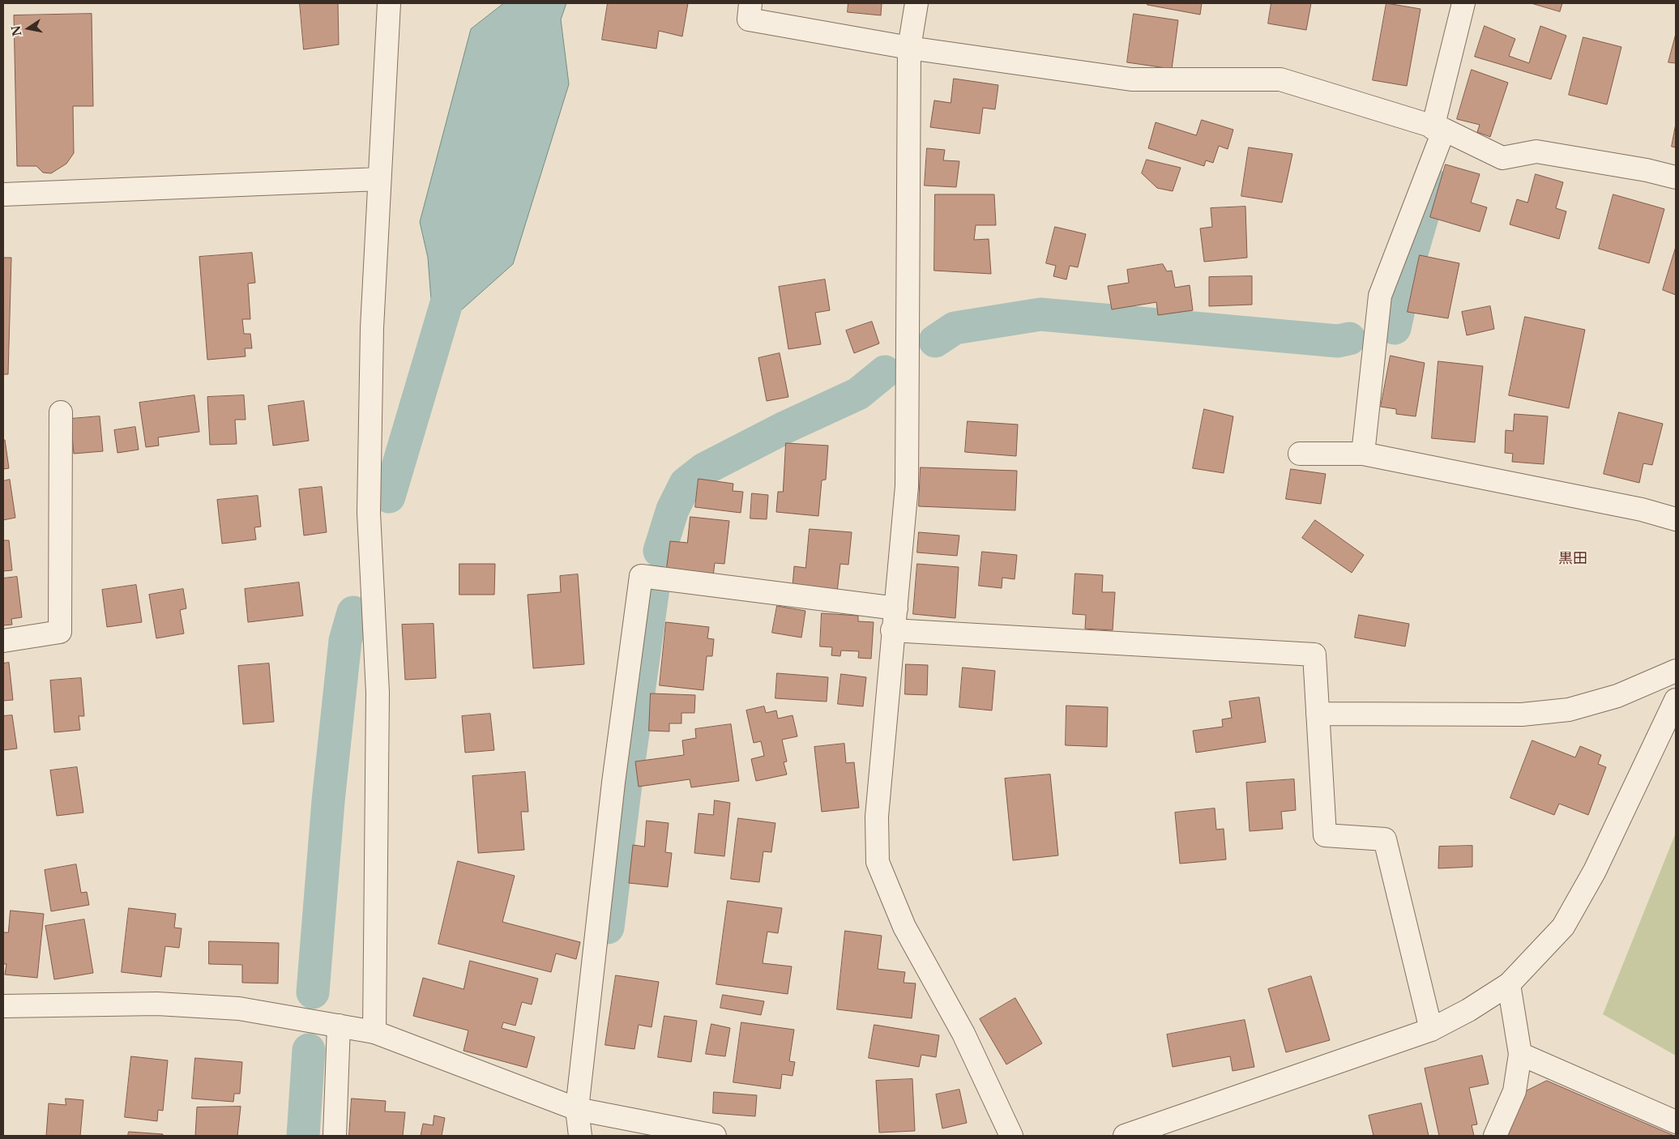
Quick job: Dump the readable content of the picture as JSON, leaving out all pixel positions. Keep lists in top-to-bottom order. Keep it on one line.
{"districts":["黒田"],"north":"left"}
